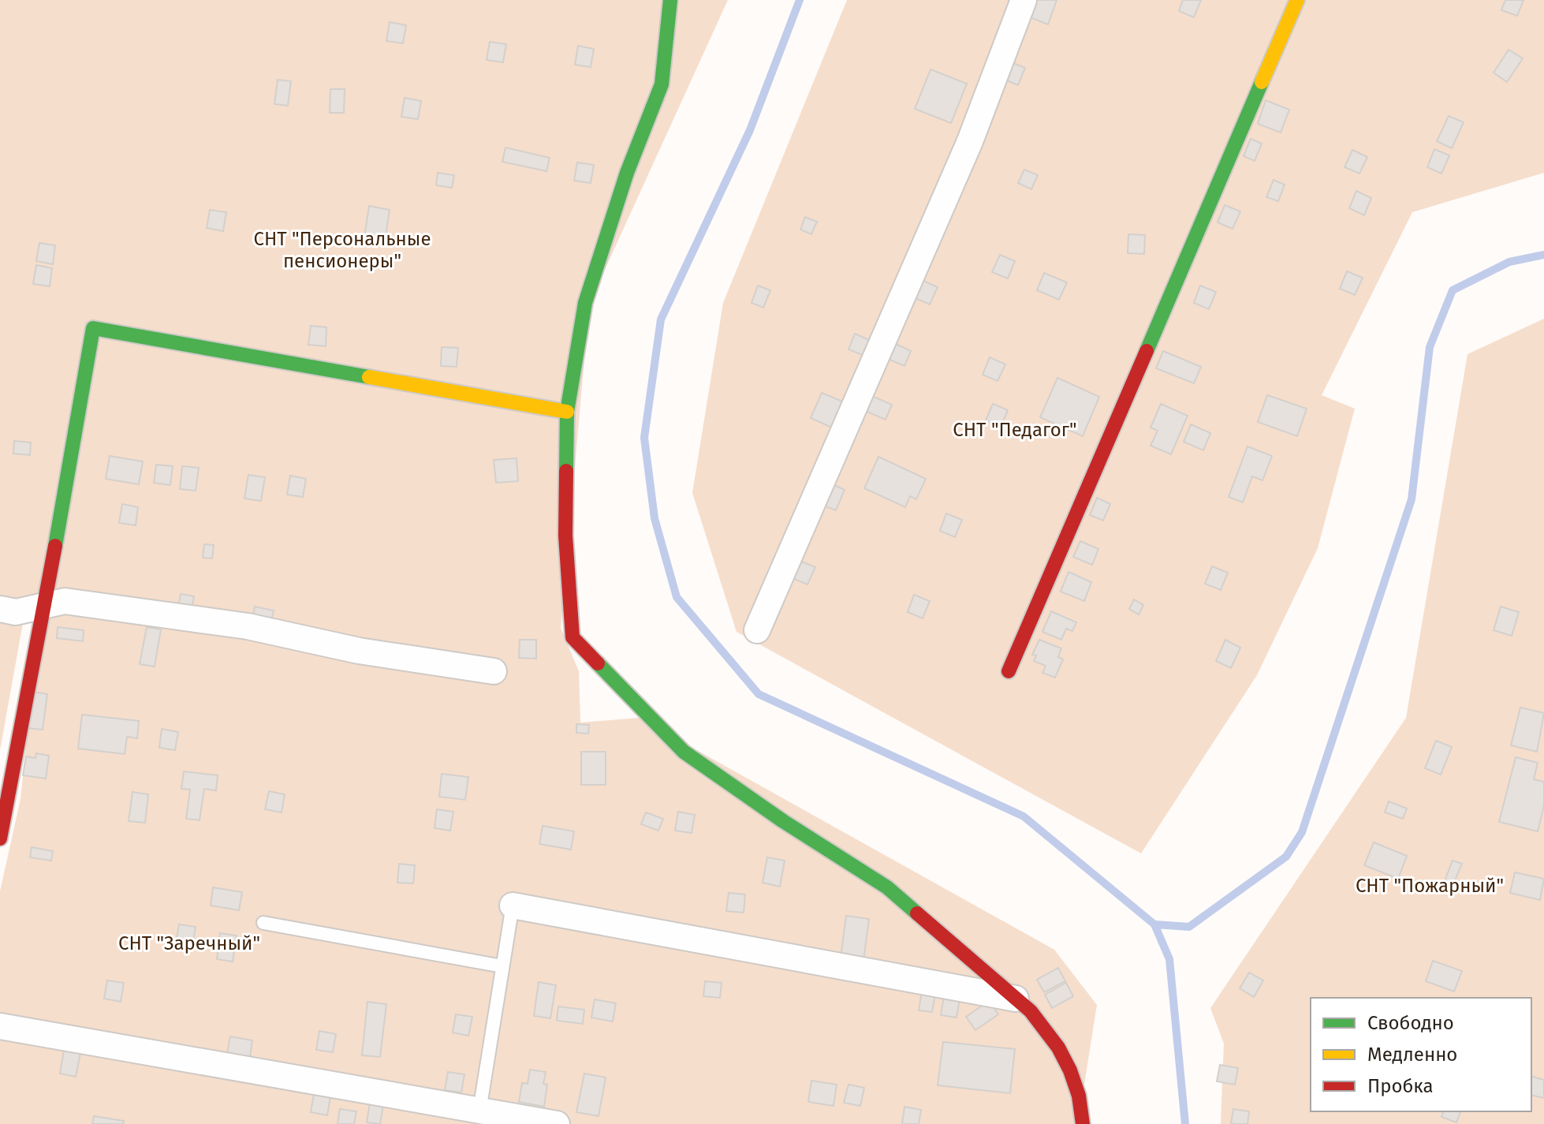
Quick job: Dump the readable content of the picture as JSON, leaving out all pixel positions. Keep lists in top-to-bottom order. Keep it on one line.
{"parks":["СНТ \"Персональные пенсионеры\"","СНТ \"Педагог\"","СНТ \"Пожарный\"","СНТ \"Заречный\""],"legend":["Свободно","Медленно","Пробка"]}
